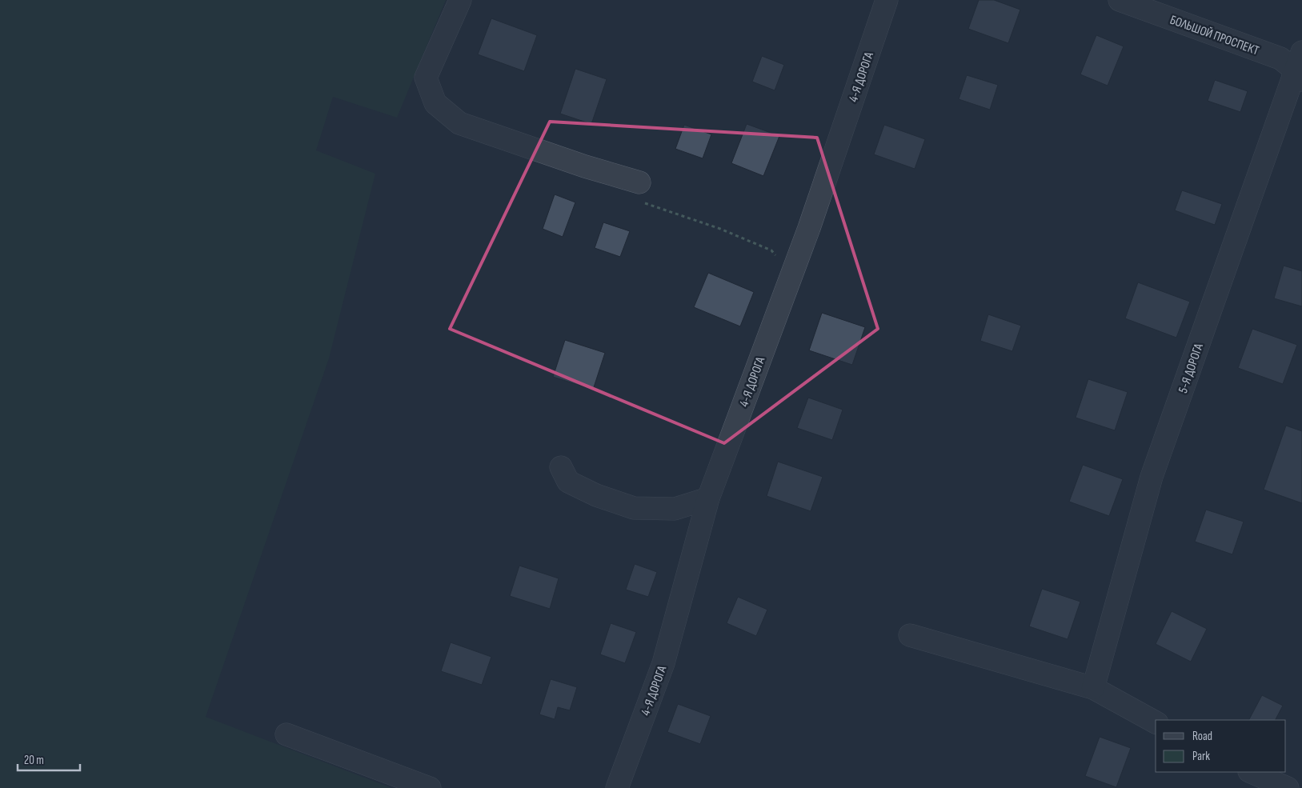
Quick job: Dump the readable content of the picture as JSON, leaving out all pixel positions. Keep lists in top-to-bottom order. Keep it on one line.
{"streets":{"street":["БОЛЬШОЙ ПРОСПЕКТ","4-Я ДОРОГА","5-Я ДОРОГА"]},"crossings":[["БОЛЬШОЙ ПРОСПЕКТ","5-Я ДОРОГА"]],"legend":["Road","Park"],"scale_bar":"20 m"}
